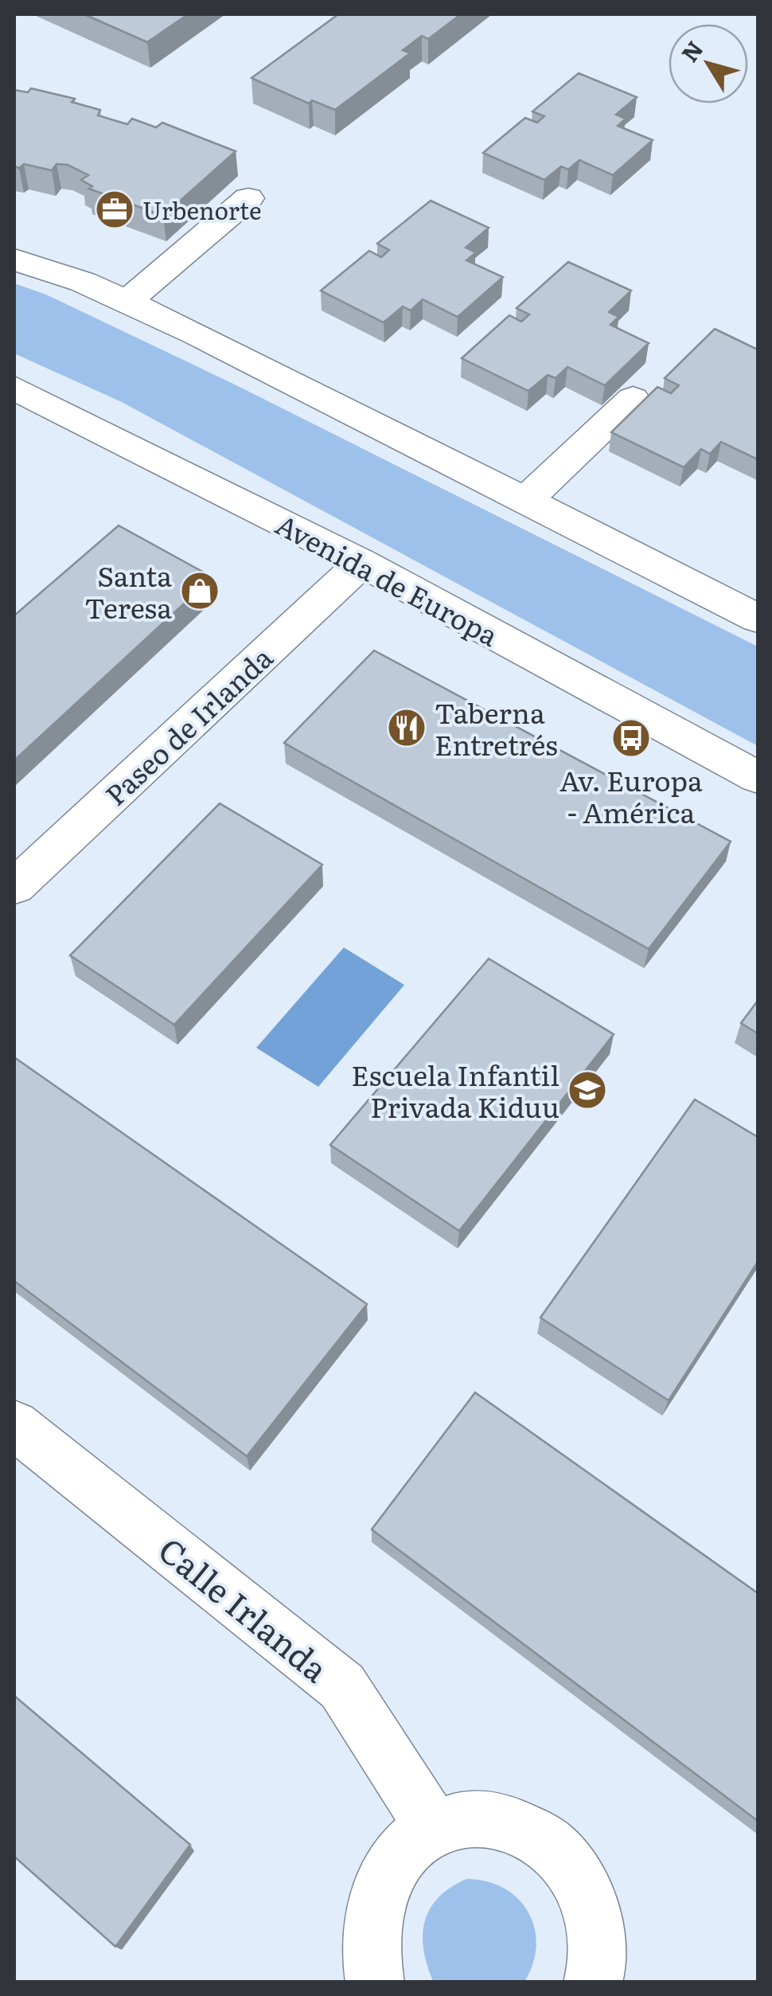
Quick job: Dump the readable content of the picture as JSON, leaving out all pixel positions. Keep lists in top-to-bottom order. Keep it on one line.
{"streets":{"street":["Avenida de Europa","Paseo de Irlanda","Calle Irlanda"]},"crossings":[["Avenida de Europa","Paseo de Irlanda"]],"places":{"office":["Urbenorte"],"shop":["Santa Teresa"],"restaurant":["Taberna Entretrés"],"bus stop":["Av. Europa - América"],"school or university":["Escuela Infantil Privada Kiduu"]},"north":"top left"}
